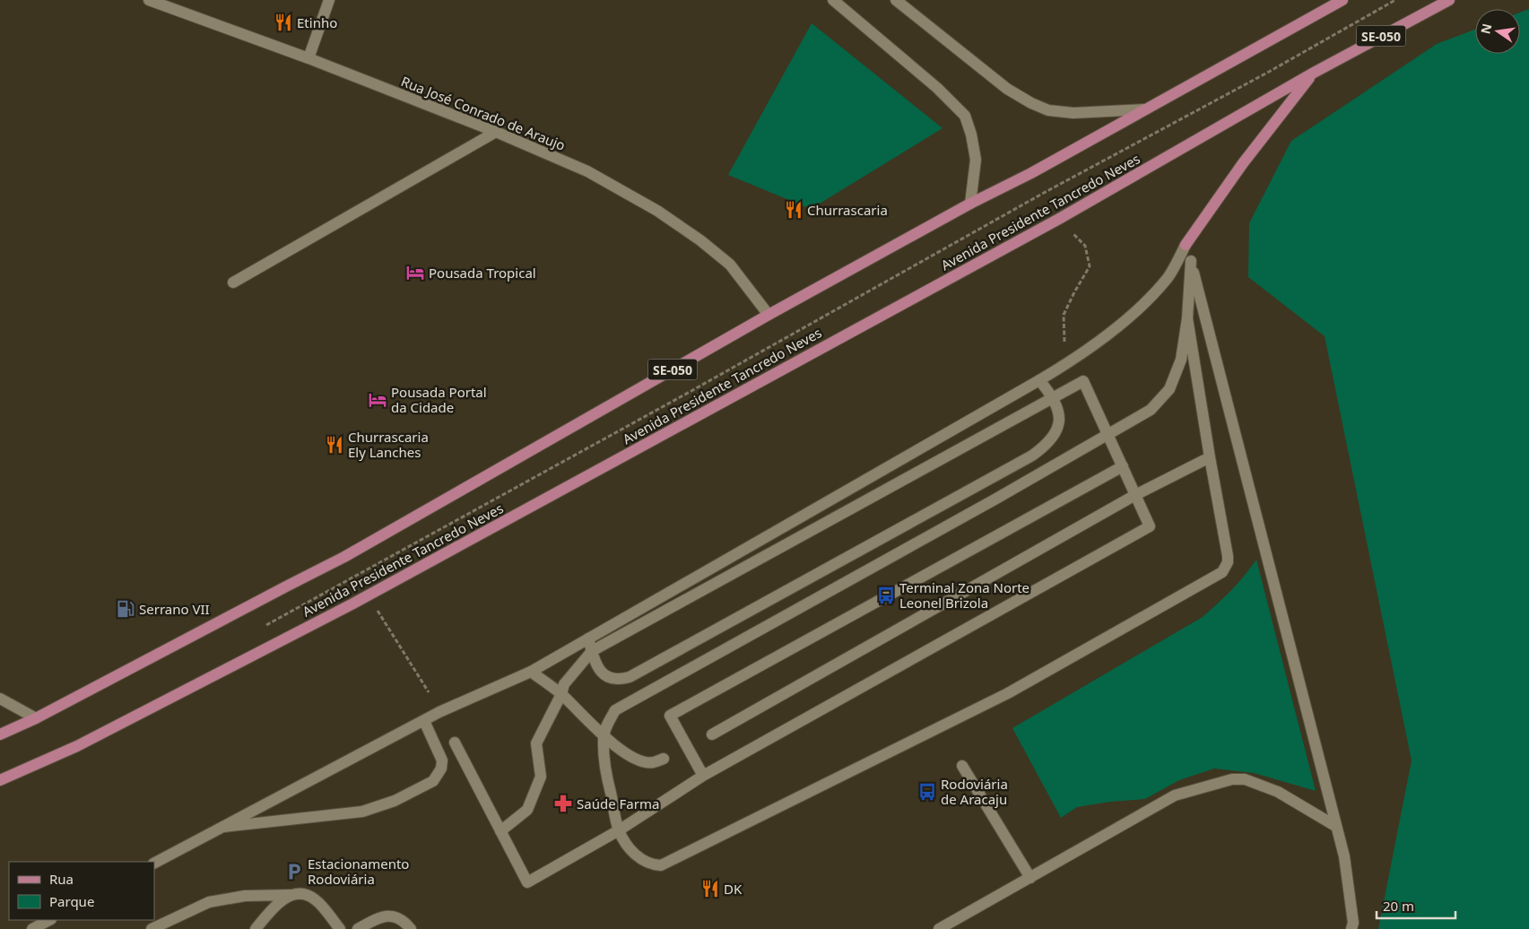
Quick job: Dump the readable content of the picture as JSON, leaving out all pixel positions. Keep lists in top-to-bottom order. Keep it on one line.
{"streets":{"main road":["SE-050","Avenida Presidente Tancredo Neves"],"street":["Rua José Conrado de Araujo"]},"crossings":[["SE-050","Rua José Conrado de Araujo"]],"places":{"restaurant":["Etinho","Churrascaria","Churrascaria Ely Lanches","DK"],"hotel":["Pousada Tropical","Pousada Portal da Cidade"],"bus stop":["Terminal Zona Norte Leonel Brizola","Rodoviária de Aracaju"],"fuel station":["Serrano VII"],"pharmacy":["Saúde Farma"],"parking":["Estacionamento Rodoviária"]},"legend":["Rua","Parque"],"scale_bar":"20 m","north":"left"}
